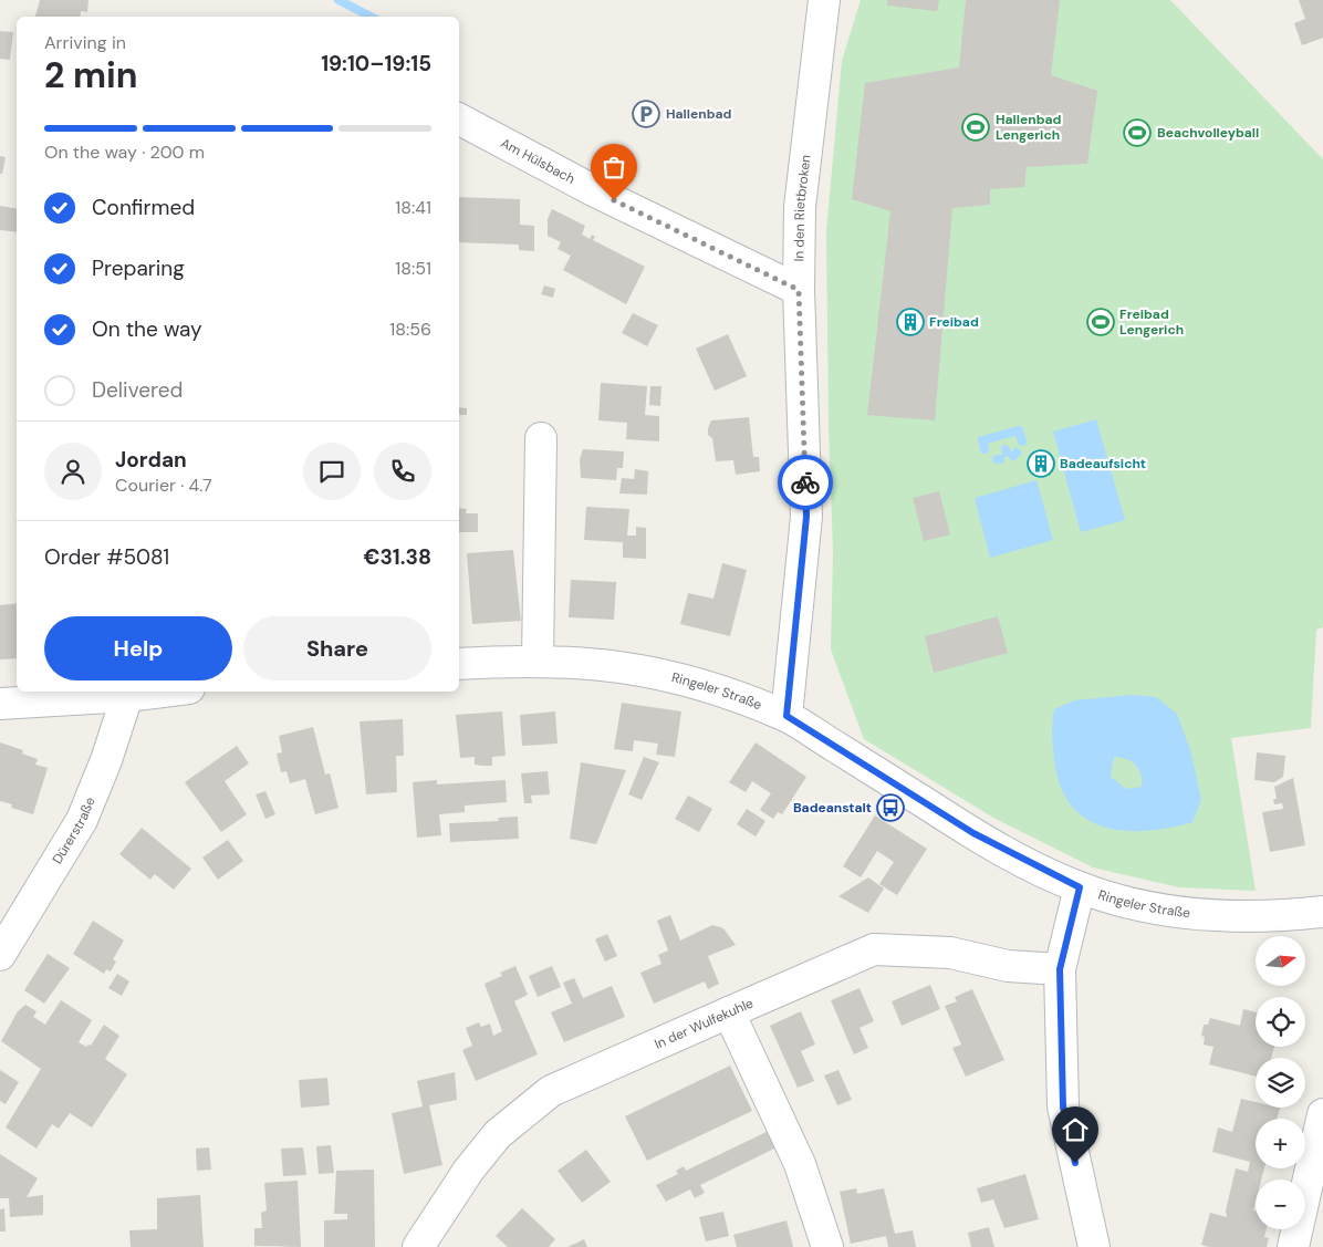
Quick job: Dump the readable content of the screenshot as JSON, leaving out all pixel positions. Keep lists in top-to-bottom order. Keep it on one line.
{"streets":{"street":["Am Hülsbach","In den Rietbroken","Ringeler Straße","Dürerstraße","In der Wulfekuhle"]},"crossings":[["Am Hülsbach","In den Rietbroken"],["In den Rietbroken","Ringeler Straße"]],"places":{"parking":["Hallenbad"],"sports":["Hallenbad Lengerich","Beachvolleyball","Freibad Lengerich"],"building":["Freibad","Badeaufsicht"],"bus stop":["Badeanstalt"]},"north":"right","page":{"heading":["2 min","Arriving in","19:10–19:15"],"panel":["Jordan","Courier · 4.7","Order #5081","€31.38"],"bar":"On the way · 200 m","list":[["Confirmed","18:41"],["Preparing","18:51"],["On the way","18:56"],"Delivered"],"buttons":["Help","Share"],"map_buttons":["+","−"]}}
